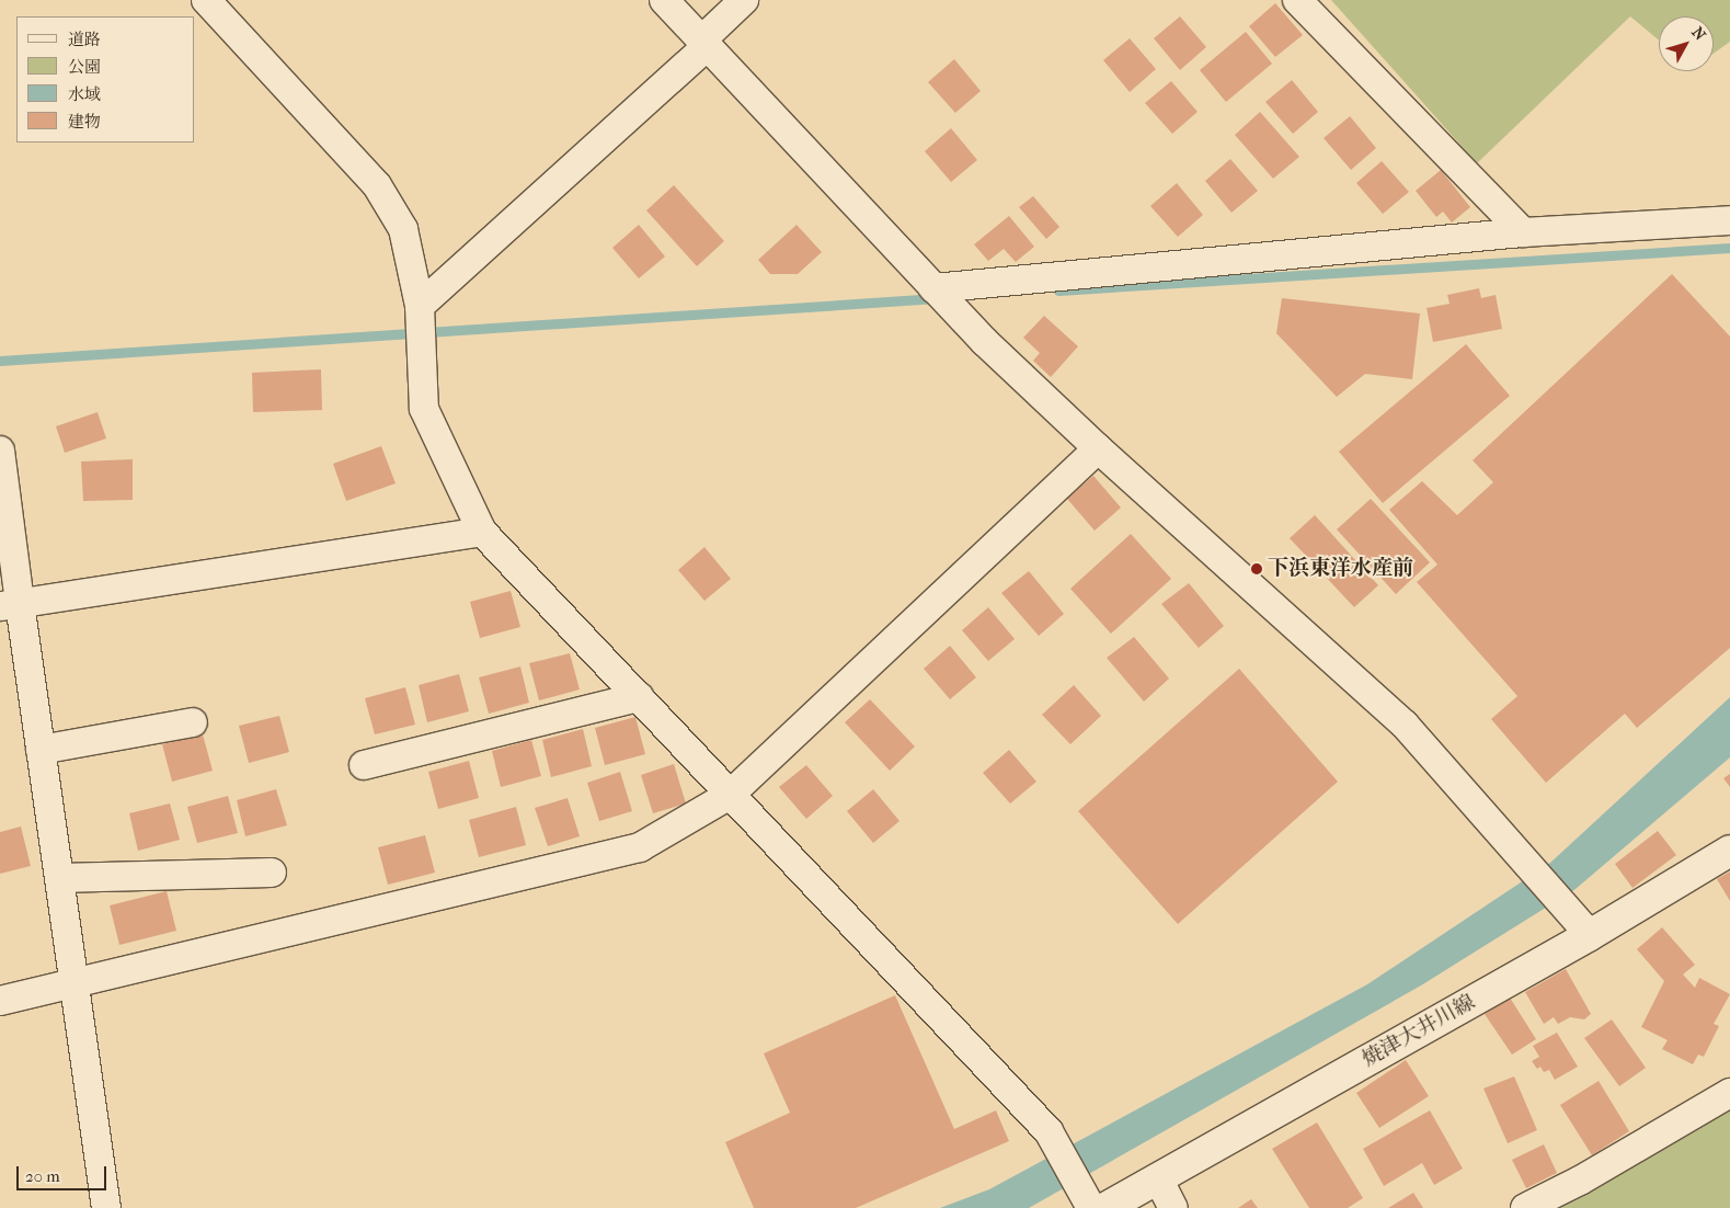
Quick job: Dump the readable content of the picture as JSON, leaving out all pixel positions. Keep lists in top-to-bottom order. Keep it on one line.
{"streets":{"main road":["焼津大井川線"]},"places":["下浜東洋水産前"],"legend":["道路","公園","水域","建物"],"scale_bar":"20 m","north":"top right"}
